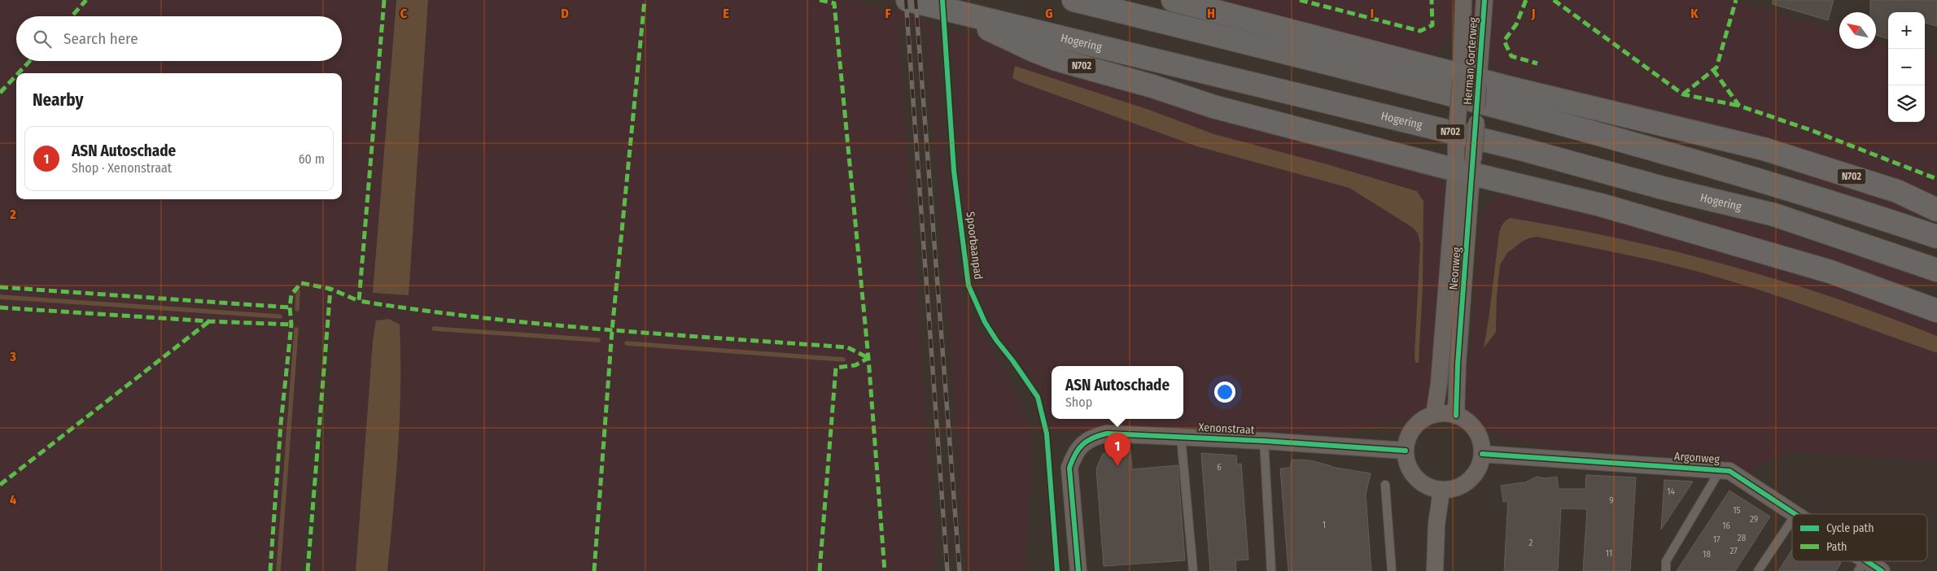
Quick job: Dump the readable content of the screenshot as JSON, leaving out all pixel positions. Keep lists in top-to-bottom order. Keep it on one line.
{"streets":{"highway":["Hogering","N702"],"street":["Herman Gorterweg","Neonweg","Xenonstraat","Argonweg"],"cycle path":["Spoorbaanpad"]},"crossings":[["Hogering","N702"],["Herman Gorterweg","N702"],["Herman Gorterweg","Neonweg"],["N702","Neonweg"],["Neonweg","Xenonstraat"],["Neonweg","Argonweg"],["Xenonstraat","Argonweg"]],"house_numbers":["6","14","9","15","29","1","16","28","17","2","27","11","18"],"legend":["Cycle path","Path"],"north":"top left","page":{"map_buttons":["+","−"],"search":"Search here","heading":"Nearby","list":[{"mark":"1","name":"ASN Autoschade","note":"Shop · Xenonstraat","value":"60 m"}],"popup":["ASN Autoschade","Shop"],"pins":"1"},"grid":{"columns":["C","D","E","F","G","H","I","J","K"],"rows":["2","3","4"]}}
